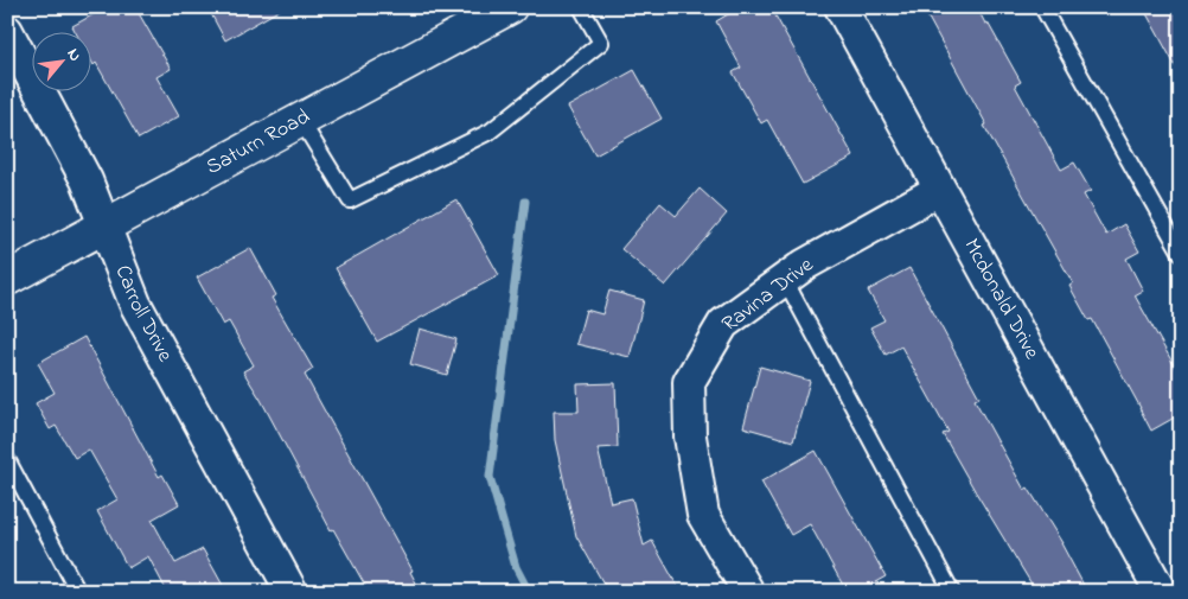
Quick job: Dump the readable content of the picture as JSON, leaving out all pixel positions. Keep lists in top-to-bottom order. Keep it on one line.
{"streets":{"street":["Saturn Road","Ravina Drive","Mcdonald Drive","Carroll Drive"]},"crossings":[["Saturn Road","Carroll Drive"],["Ravina Drive","Mcdonald Drive"]],"north":"top right"}
